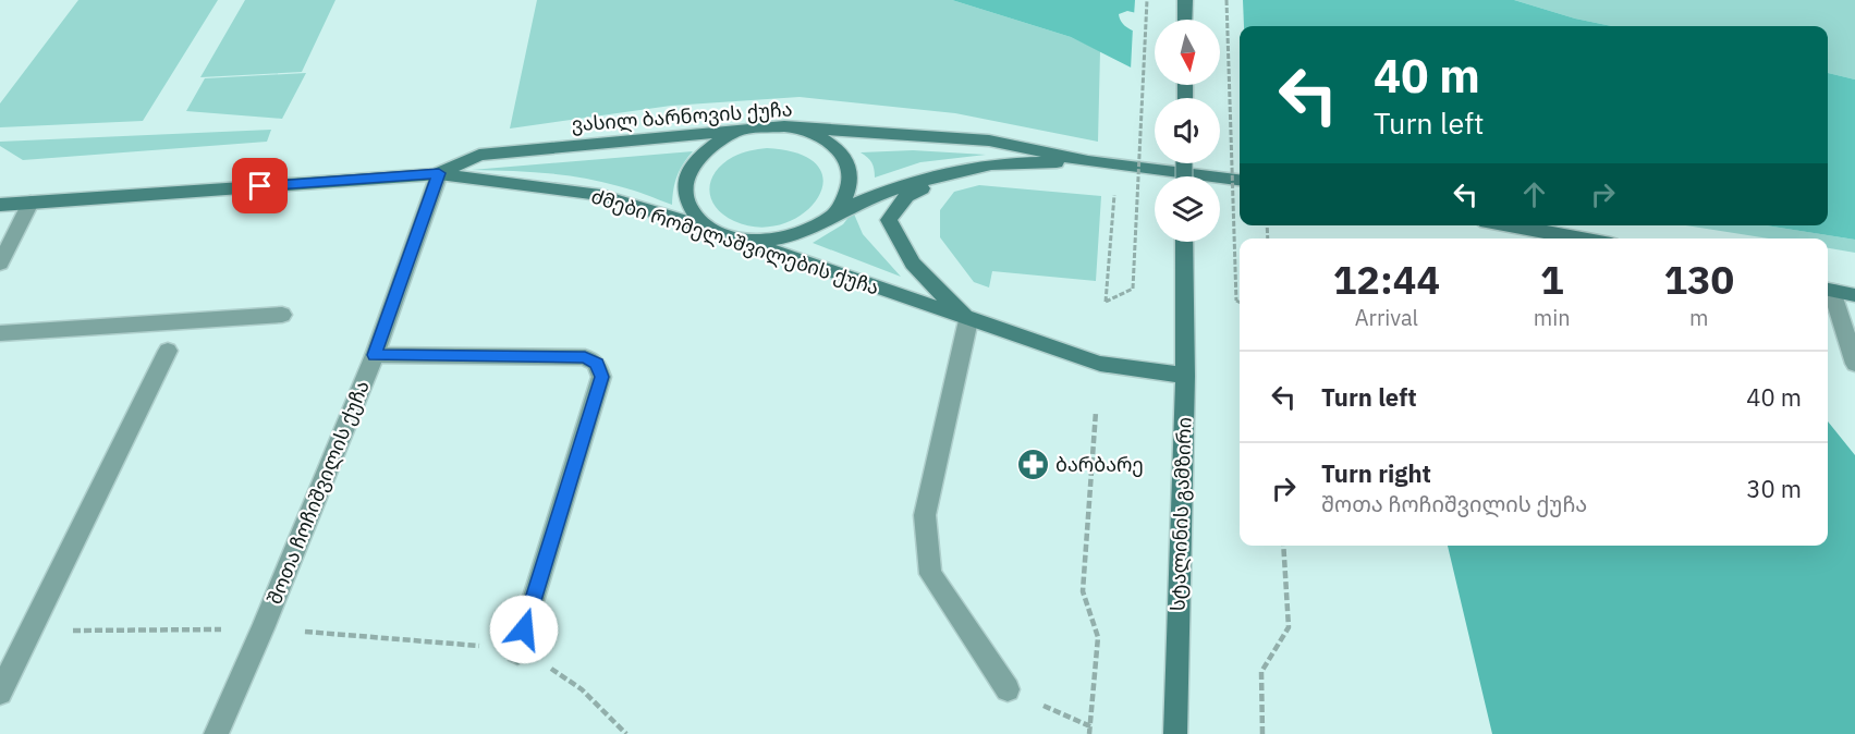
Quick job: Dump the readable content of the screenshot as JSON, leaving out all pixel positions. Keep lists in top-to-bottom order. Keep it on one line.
{"streets":{"street":["ვასილ ბარნოვის ქუჩა","ძმები რომელაშვილების ქუჩა","შოთა ჩოჩიშვილის ქუჩა","სტალინის გამზირი"]},"crossings":[["ვასილ ბარნოვის ქუჩა","ძმები რომელაშვილების ქუჩა"],["ვასილ ბარნოვის ქუჩა","შოთა ჩოჩიშვილის ქუჩა"],["ძმები რომელაშვილების ქუჩა","შოთა ჩოჩიშვილის ქუჩა"],["ძმები რომელაშვილების ქუჩა","სტალინის გამზირი"]],"places":{"pharmacy":["ბარბარე"]},"north":"bottom","page":{"turn":["40 m","Turn left"],"eta":["12:44","Arrival","1","min","130","m"],"list":[{"name":"Turn left","value":"40 m"},{"name":"Turn right","note":"შოთა ჩოჩიშვილის ქუჩა","value":"30 m"}]}}
